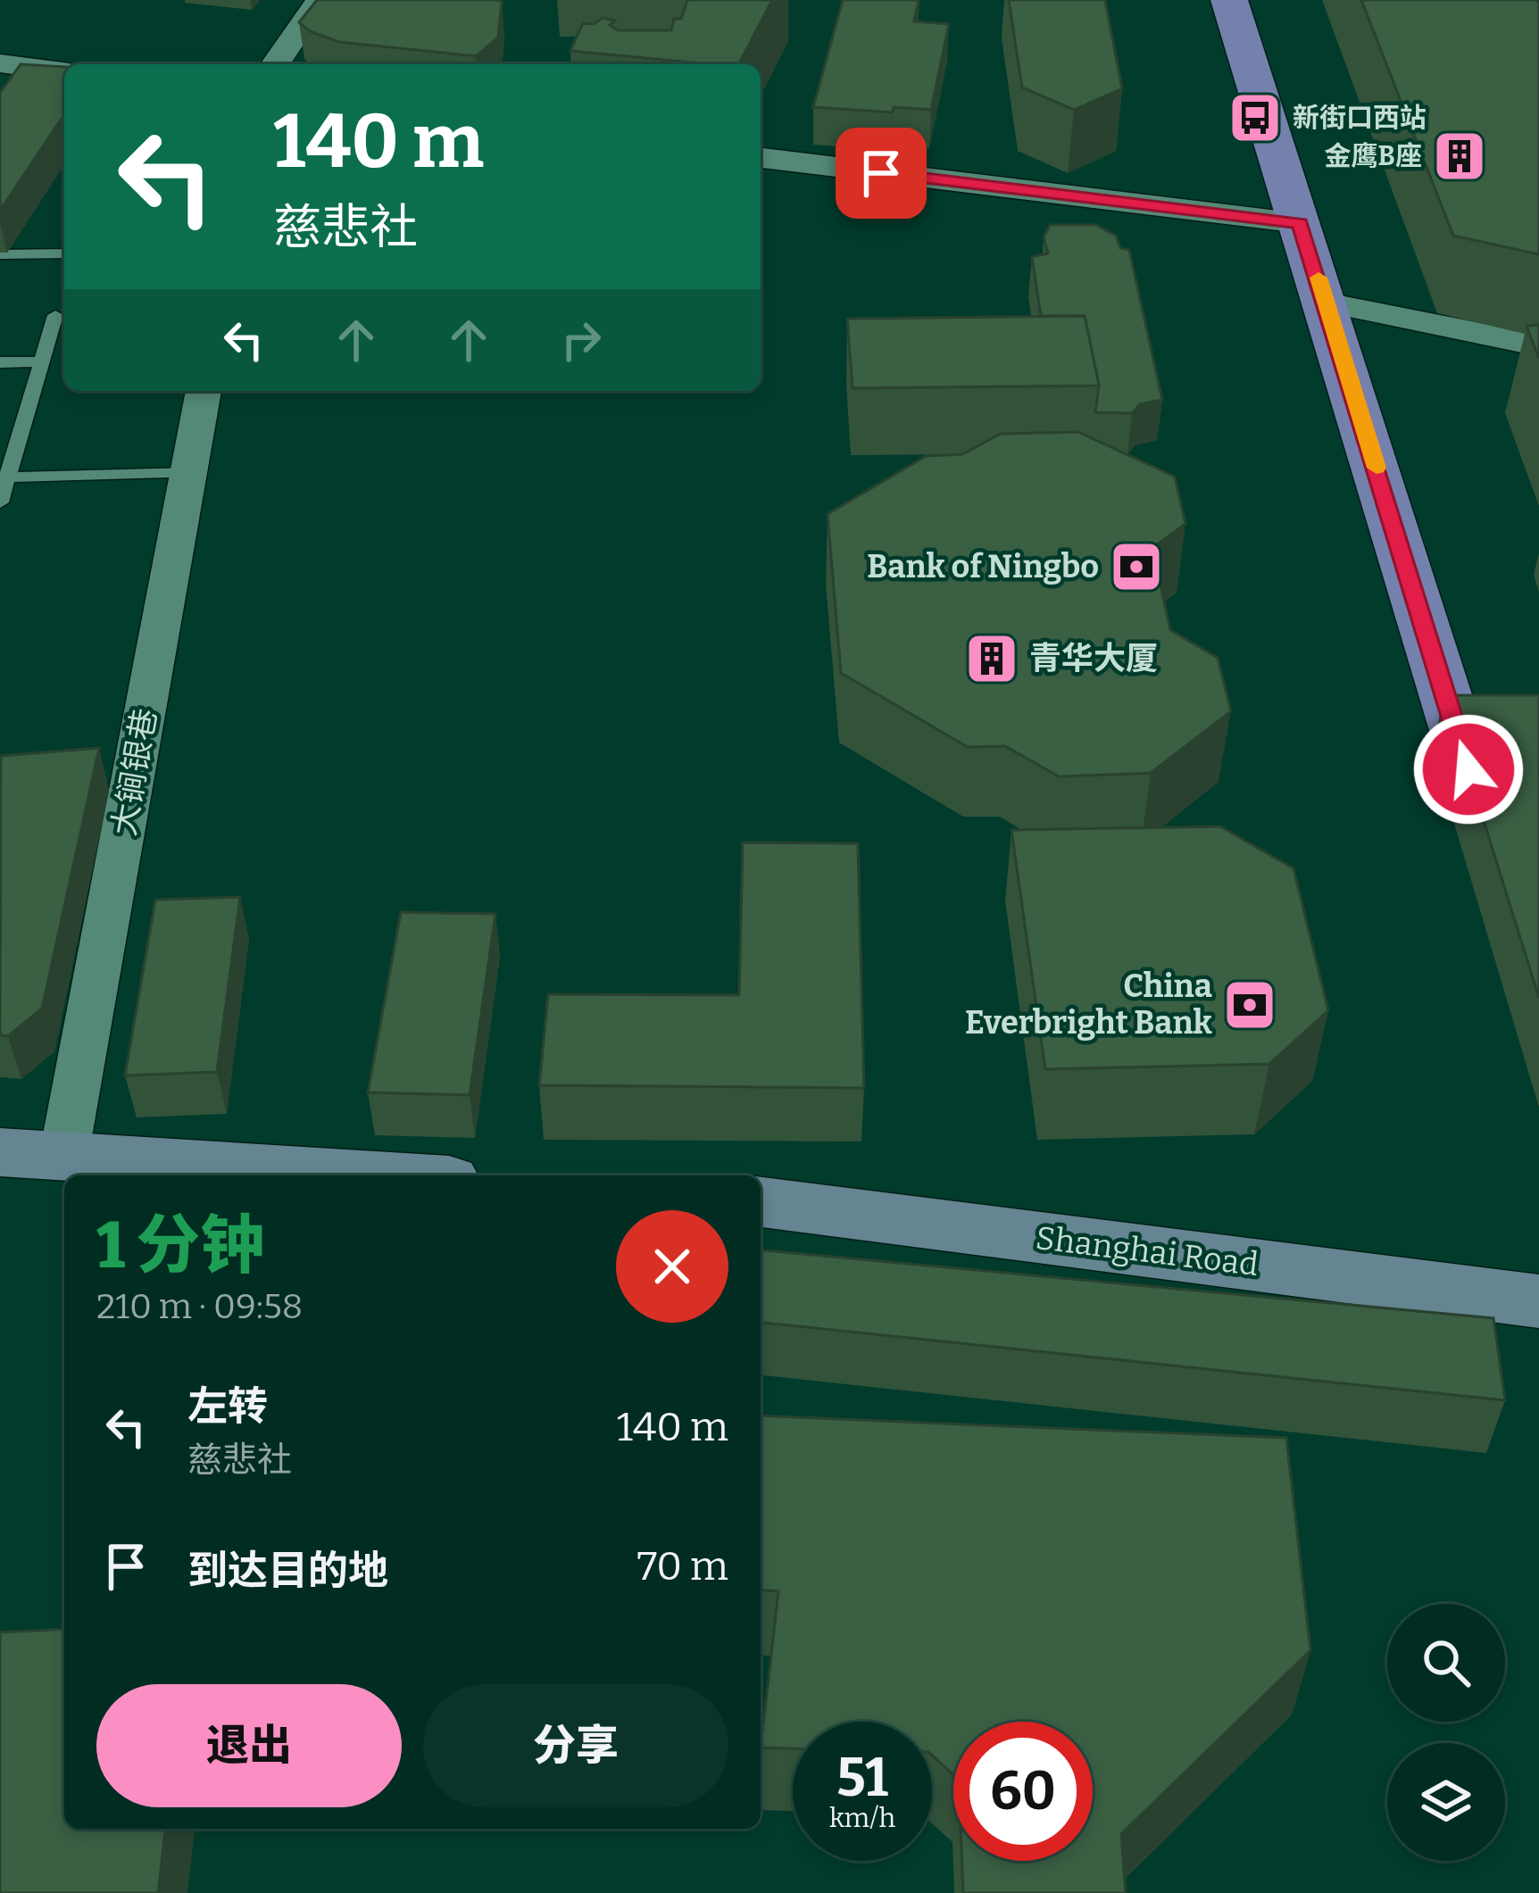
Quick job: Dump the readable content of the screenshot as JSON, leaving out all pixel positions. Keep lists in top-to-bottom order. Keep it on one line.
{"streets":{"main road":["Shanghai Road"],"street":["大锏银巷"]},"places":{"bus stop":["新街口西站"],"building":["金鹰B座","青华大厦"],"bank":["Bank of Ningbo","China Everbright Bank"]},"page":{"turn":["140 m","慈悲社"],"heading":["1 分钟","210 m · 09:58"],"list":[{"name":"左转","note":"慈悲社","value":"140 m"},{"name":"到达目的地","value":"70 m"}],"buttons":["退出","分享"],"speed":"51 km/h","limit":"60"}}
